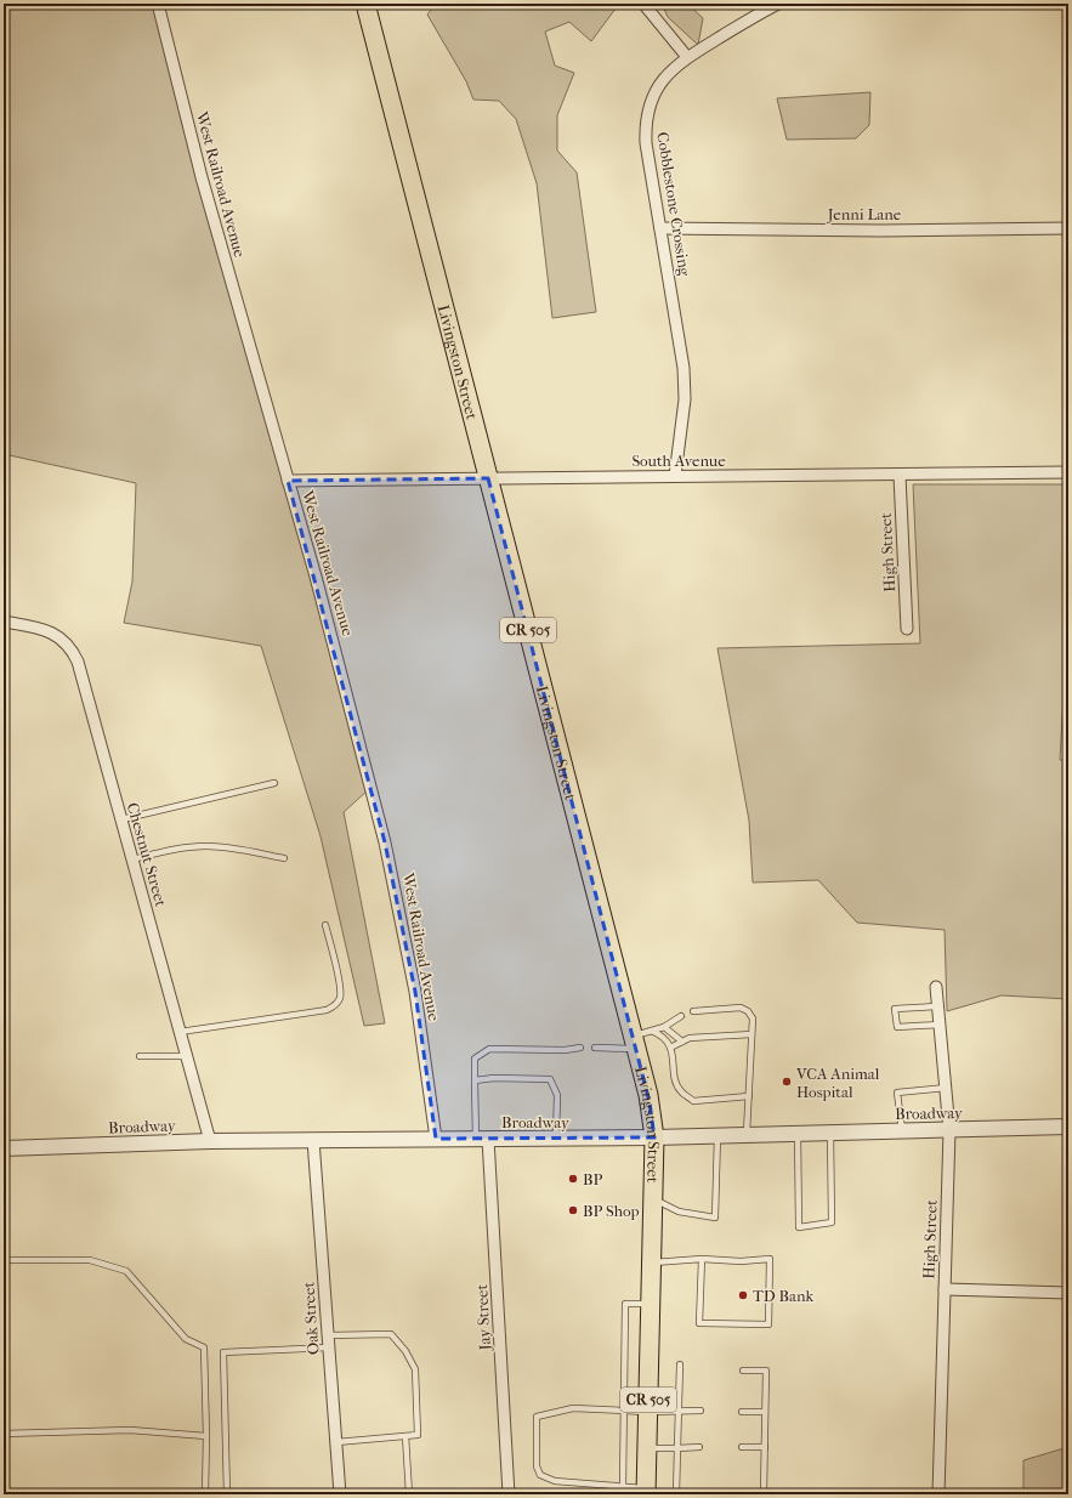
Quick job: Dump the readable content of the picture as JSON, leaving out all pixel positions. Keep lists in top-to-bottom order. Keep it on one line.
{"streets":{"main road":["Livingston Street","CR 505"],"street":["West Railroad Avenue","Cobblestone Crossing","Jenni Lane","South Avenue","High Street","Chestnut Street","Broadway","Jay Street","Oak Street"]},"crossings":[["West Railroad Avenue","South Avenue"],["West Railroad Avenue","Broadway"],["Cobblestone Crossing","Jenni Lane"],["Cobblestone Crossing","South Avenue"],["Livingston Street","South Avenue"],["Livingston Street","Broadway"],["South Avenue","High Street"],["High Street","Broadway"],["Chestnut Street","Broadway"],["Broadway","Jay Street"],["Broadway","Oak Street"]],"places":["VCA Animal Hospital","BP","BP Shop","TD Bank"]}
